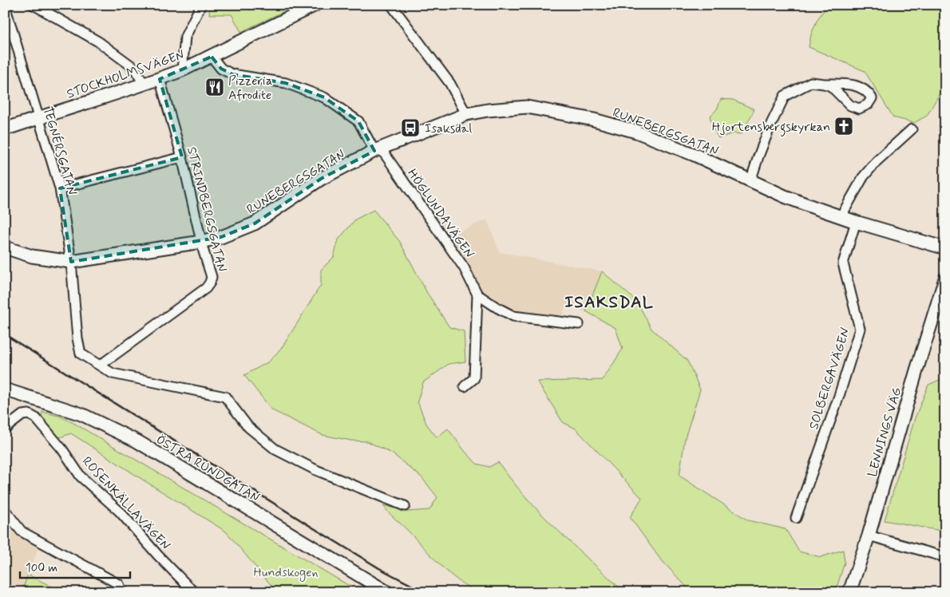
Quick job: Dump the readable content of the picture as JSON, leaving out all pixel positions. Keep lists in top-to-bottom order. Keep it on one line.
{"streets":{"street":["STOCKHOLMSVÄGEN","RUNEBERGSGATAN","TEGNÉRSGATAN","STRINDBERGSGATAN","HÖGLUNDAVÄGEN","SOLBERGAVÄGEN","LENNINGS VÄG","ÖSTRA RUNDGATAN","ROSENKÄLLAVÄGEN"]},"crossings":[["STOCKHOLMSVÄGEN","TEGNÉRSGATAN"],["STOCKHOLMSVÄGEN","STRINDBERGSGATAN"],["STOCKHOLMSVÄGEN","HÖGLUNDAVÄGEN"],["RUNEBERGSGATAN","TEGNÉRSGATAN"],["RUNEBERGSGATAN","STRINDBERGSGATAN"],["RUNEBERGSGATAN","HÖGLUNDAVÄGEN"],["RUNEBERGSGATAN","SOLBERGAVÄGEN"],["TEGNÉRSGATAN","STRINDBERGSGATAN"]],"districts":["ISAKSDAL"],"parks":["Hundskogen"],"places":{"restaurant":["Pizzeria Afrodite"],"church":["Hjortensbergskyrkan"],"bus stop":["Isaksdal"]},"scale_bar":"100 m"}
